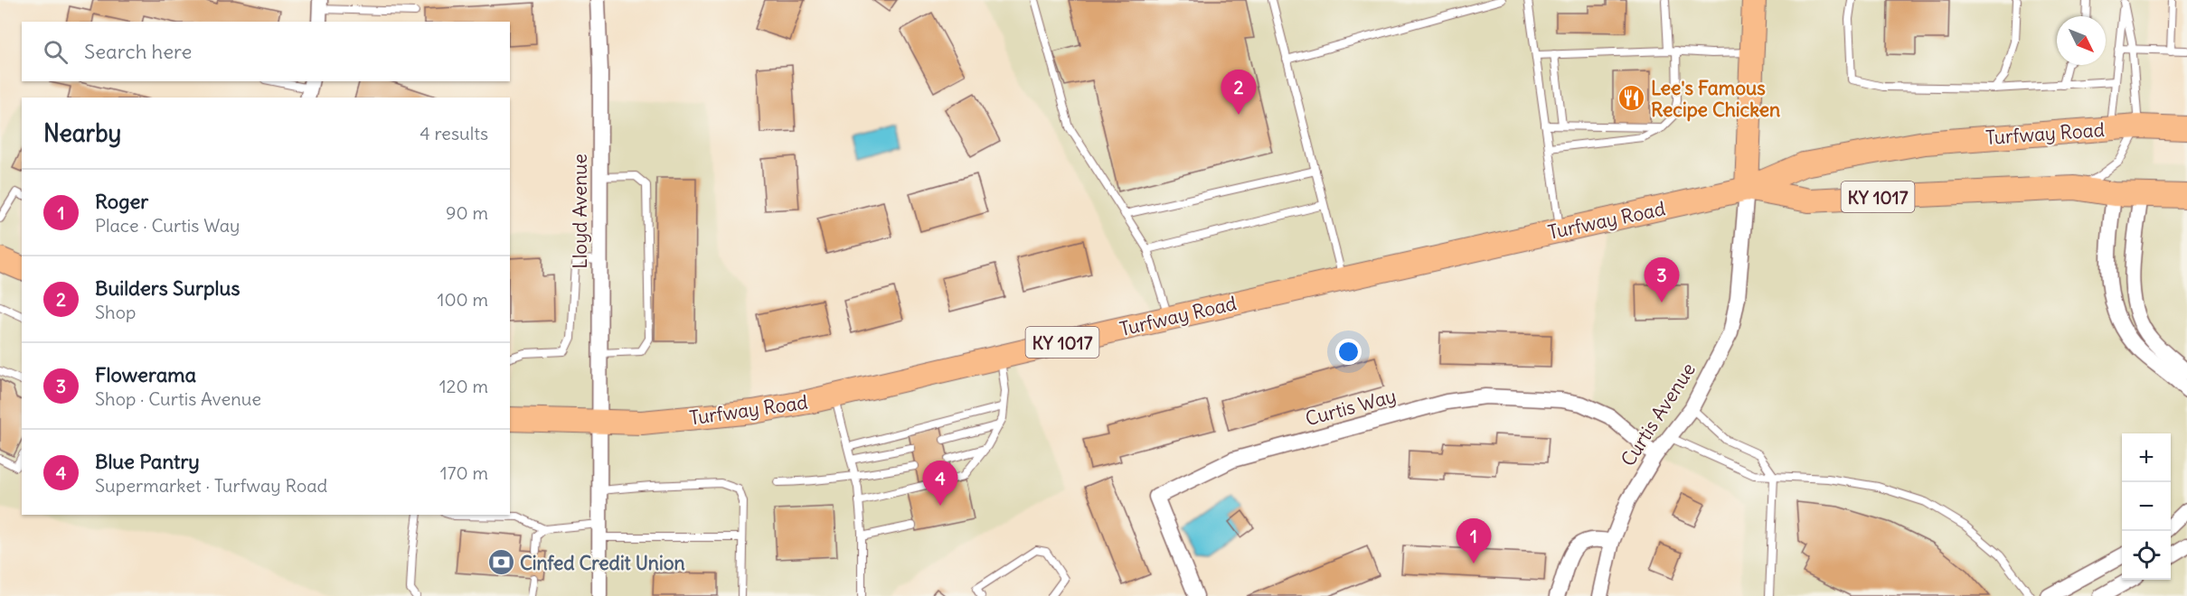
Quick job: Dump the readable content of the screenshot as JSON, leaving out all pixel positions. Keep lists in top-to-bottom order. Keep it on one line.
{"streets":{"main road":["Turfway Road","KY 1017"],"street":["Lloyd Avenue","Curtis Way","Curtis Avenue"]},"crossings":[["Turfway Road","Lloyd Avenue"],["Turfway Road","Curtis Avenue"],["Curtis Way","Curtis Avenue"]],"places":{"restaurant":["Lee's Famous Recipe Chicken"],"bank":["Cinfed Credit Union"]},"north":"bottom right","page":{"search":"Search here","pins":["2","3","4","1"],"heading":["Nearby","4 results"],"list":[{"mark":"1","name":"Roger","note":"Place · Curtis Way","value":"90 m"},{"mark":"2","name":"Builders Surplus","note":"Shop","value":"100 m"},{"mark":"3","name":"Flowerama","note":"Shop · Curtis Avenue","value":"120 m"},{"mark":"4","name":"Blue Pantry","note":"Supermarket · Turfway Road","value":"170 m"}],"map_buttons":["+","−"]}}
